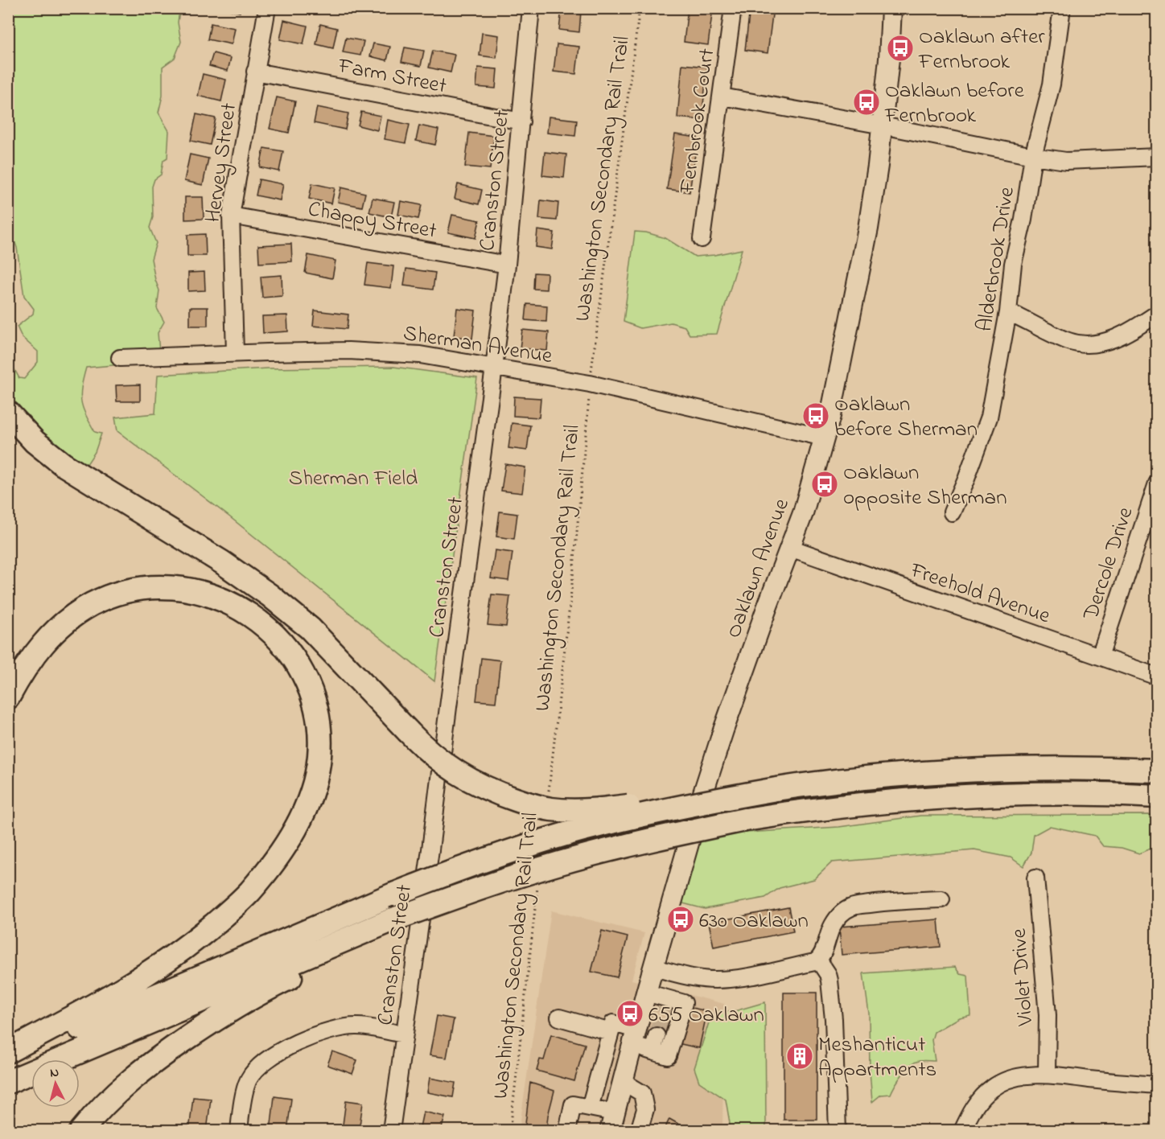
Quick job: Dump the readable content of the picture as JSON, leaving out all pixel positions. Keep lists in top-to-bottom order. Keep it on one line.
{"streets":{"main road":["Oaklawn Avenue"],"street":["Farm Street","Fernbrook Court","Hervey Street","Cranston Street","Chappy Street","Alderbrook Drive","Sherman Avenue","Dercole Drive","Freehold Avenue","Violet Drive"],"path":["Washington Secondary Rail Trail"]},"crossings":[["Farm Street","Hervey Street"],["Farm Street","Cranston Street"],["Hervey Street","Chappy Street"],["Hervey Street","Sherman Avenue"],["Washington Secondary Rail Trail","Sherman Avenue"],["Cranston Street","Chappy Street"],["Cranston Street","Sherman Avenue"],["Sherman Avenue","Oaklawn Avenue"],["Dercole Drive","Freehold Avenue"],["Oaklawn Avenue","Freehold Avenue"]],"parks":["Sherman Field"],"places":{"bus stop":["Oaklawn after Fernbrook","Oaklawn before Fernbrook","Oaklawn before Sherman","Oaklawn opposite Sherman","630 Oaklawn","655 Oaklawn"],"building":["Meshanticut Appartments"]},"north":"top"}
